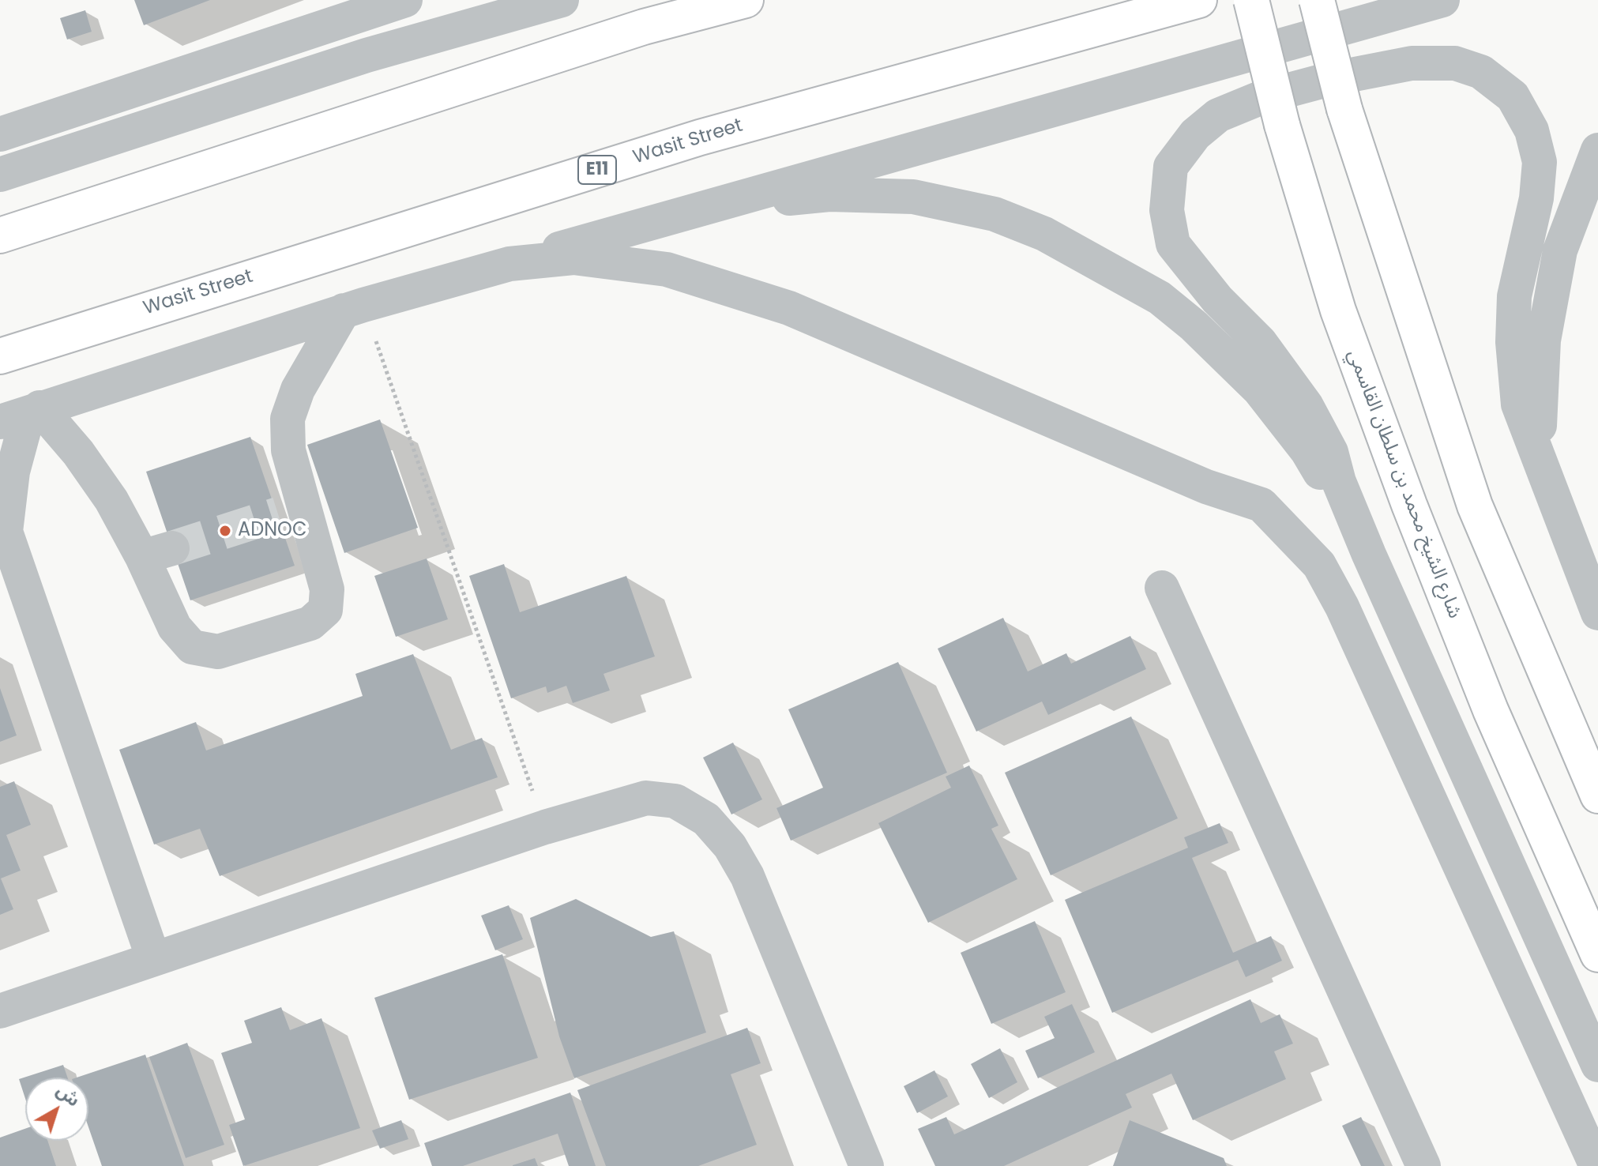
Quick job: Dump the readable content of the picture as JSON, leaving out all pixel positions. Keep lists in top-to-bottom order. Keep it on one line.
{"streets":{"main road":["Wasit Street","E11","شارع الشيخ محمد بن سلطان القاسمي"]},"places":["ADNOC"],"north":"top right"}
